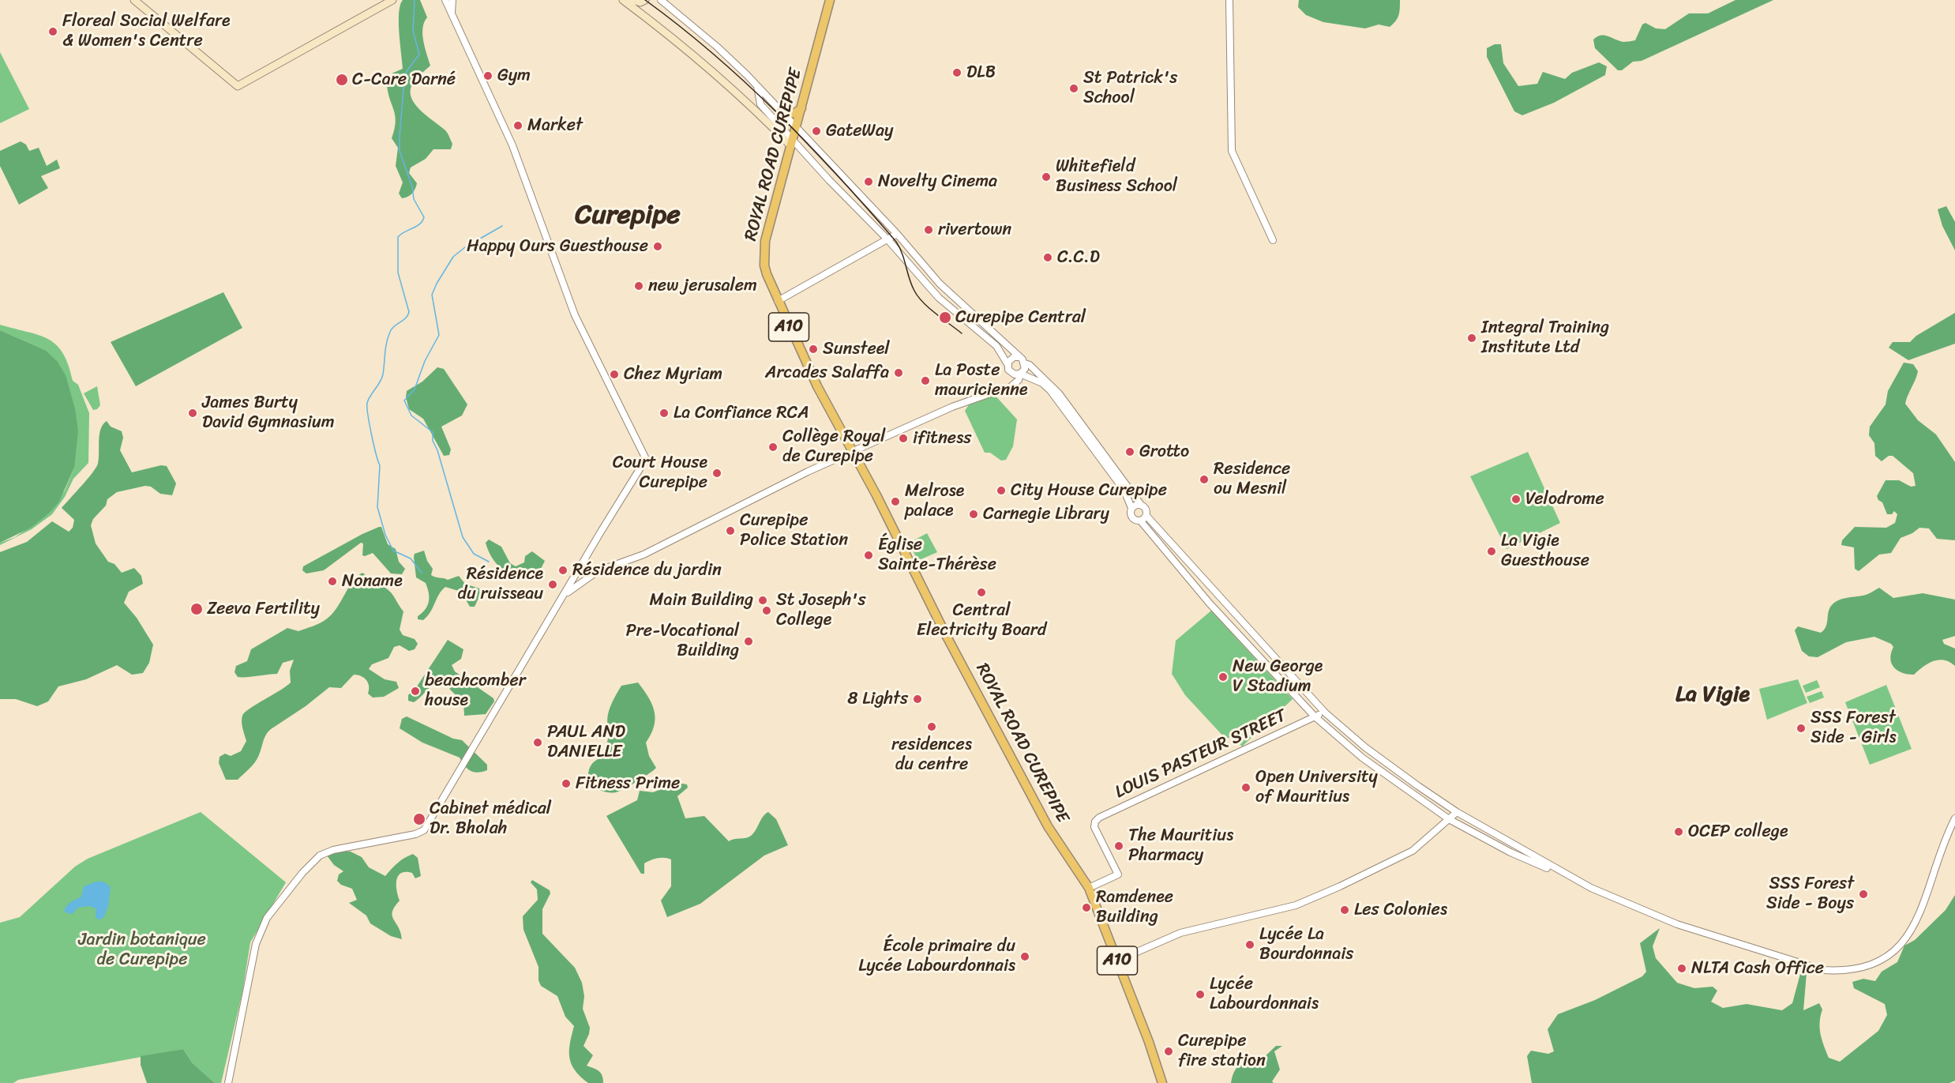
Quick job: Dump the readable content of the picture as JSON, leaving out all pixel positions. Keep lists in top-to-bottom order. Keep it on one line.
{"streets":{"main road":["ROYAL ROAD CUREPIPE","A10"],"street":["LOUIS PASTEUR STREET"]},"crossings":[["ROYAL ROAD CUREPIPE","A10"],["ROYAL ROAD CUREPIPE","LOUIS PASTEUR STREET"],["A10","LOUIS PASTEUR STREET"]],"districts":["Curepipe","La Vigie"],"parks":["Jardin botanique de Curepipe"],"places":["Floreal Social Welfare & Women's Centre","DLB","Gym","C-Care Darné","St Patrick's School","Market","GateWay","Whitefield Business School","Novelty Cinema","rivertown","Happy Ours Guesthouse","C.C.D","new jerusalem","Curepipe Central","Integral Training Institute Ltd","Sunsteel","Arcades Salaffa","Chez Myriam","La Poste mauricienne","James Burty David Gymnasium","La Confiance RCA","ifitness","Collège Royal de Curepipe","Grotto","Court House Curepipe","Residence ou Mesnil","City House Curepipe","Velodrome","Melrose palace","Carnegie Library","Curepipe Police Station","La Vigie Guesthouse","Église Sainte-Thérèse","Résidence du jardin","Noname","Résidence du ruisseau","Central Electricity Board","Main Building","Zeeva Fertility","St Joseph's College","Pre-Vocational Building","New George V Stadium","beachcomber house","8 Lights","residences du centre","SSS Forest Side - Girls","PAUL AND DANIELLE","Fitness Prime","Open University of Mauritius","Cabinet médical Dr. Bholah","OCEP college","The Mauritius Pharmacy","SSS Forest Side - Boys","Ramdenee Building","Les Colonies","Lycée La Bourdonnais","École primaire du Lycée Labourdonnais","NLTA Cash Office","Lycée Labourdonnais","Curepipe fire station"]}
